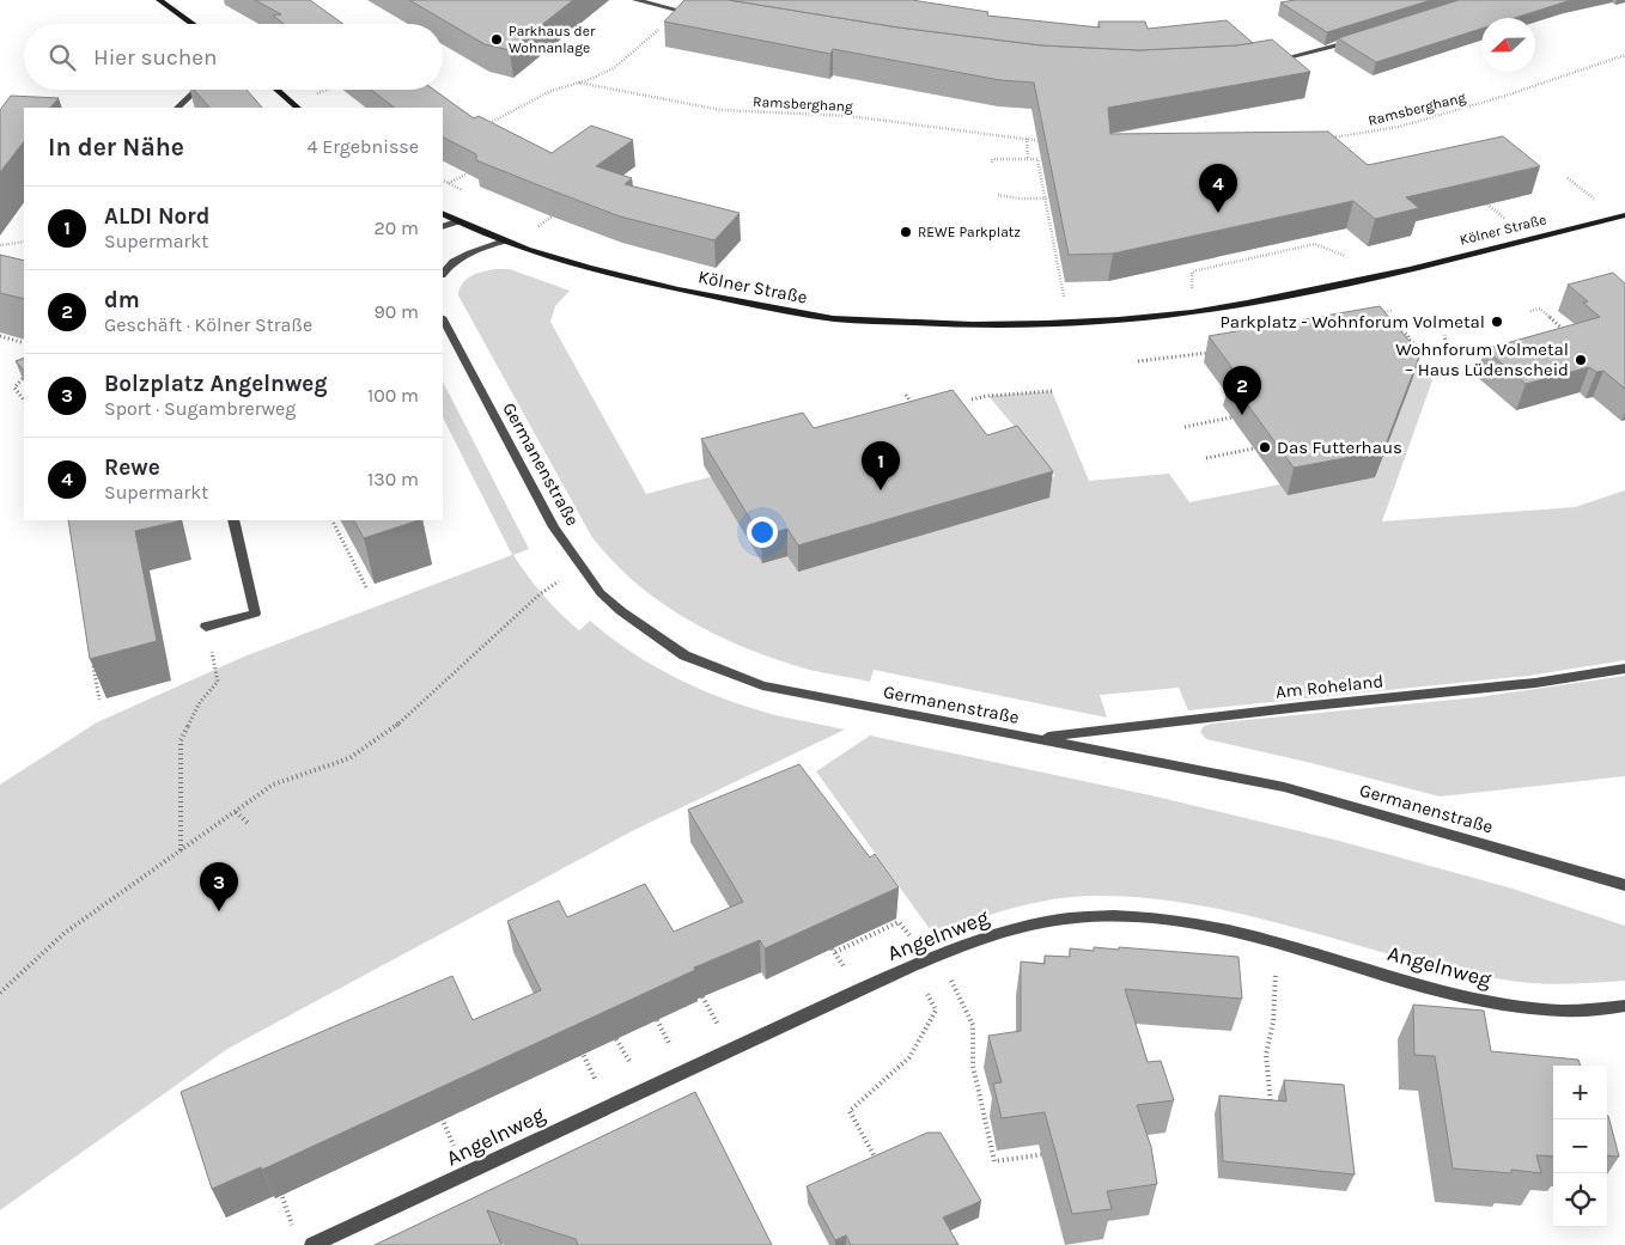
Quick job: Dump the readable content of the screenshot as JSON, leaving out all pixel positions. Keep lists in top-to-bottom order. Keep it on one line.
{"streets":{"main road":["Kölner Straße"],"street":["Germanenstraße","Am Roheland","Angelnweg"],"path":["Ramsberghang"]},"crossings":[["Germanenstraße","Am Roheland"]],"places":["Parkhaus der Wohnanlage","REWE Parkplatz","Parkplatz - Wohnforum Volmetal","Wohnforum Volmetal – Haus Lüdenscheid","Das Futterhaus"],"north":"left","page":{"search":"Hier suchen","heading":["In der Nähe","4 Ergebnisse"],"pins":["4","2","1","3"],"list":[{"mark":"1","name":"ALDI Nord","note":"Supermarkt","value":"20 m"},{"mark":"2","name":"dm","note":"Geschäft · Kölner Straße","value":"90 m"},{"mark":"3","name":"Bolzplatz Angelnweg","note":"Sport · Sugambrerweg","value":"100 m"},{"mark":"4","name":"Rewe","note":"Supermarkt","value":"130 m"}],"map_buttons":["+","−"]}}
